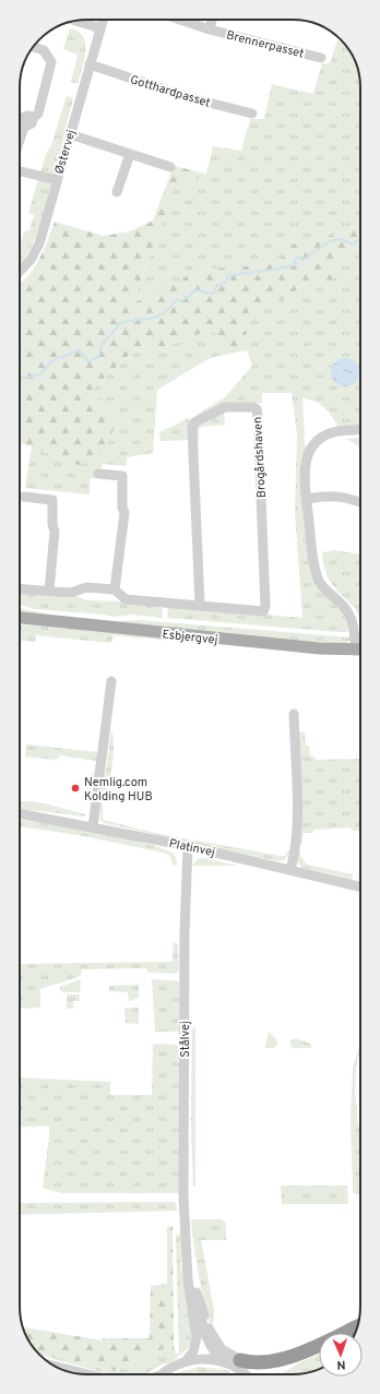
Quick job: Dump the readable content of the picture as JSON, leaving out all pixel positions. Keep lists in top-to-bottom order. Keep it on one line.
{"streets":{"main road":["Esbjergvej"],"street":["Brennerpasset","Gotthardpasset","Østervej","Brogårdshaven","Platinvej","Stålvej"]},"crossings":[["Gotthardpasset","Østervej"],["Platinvej","Stålvej"]],"places":["Nemlig.com Kolding HUB"],"north":"bottom"}
